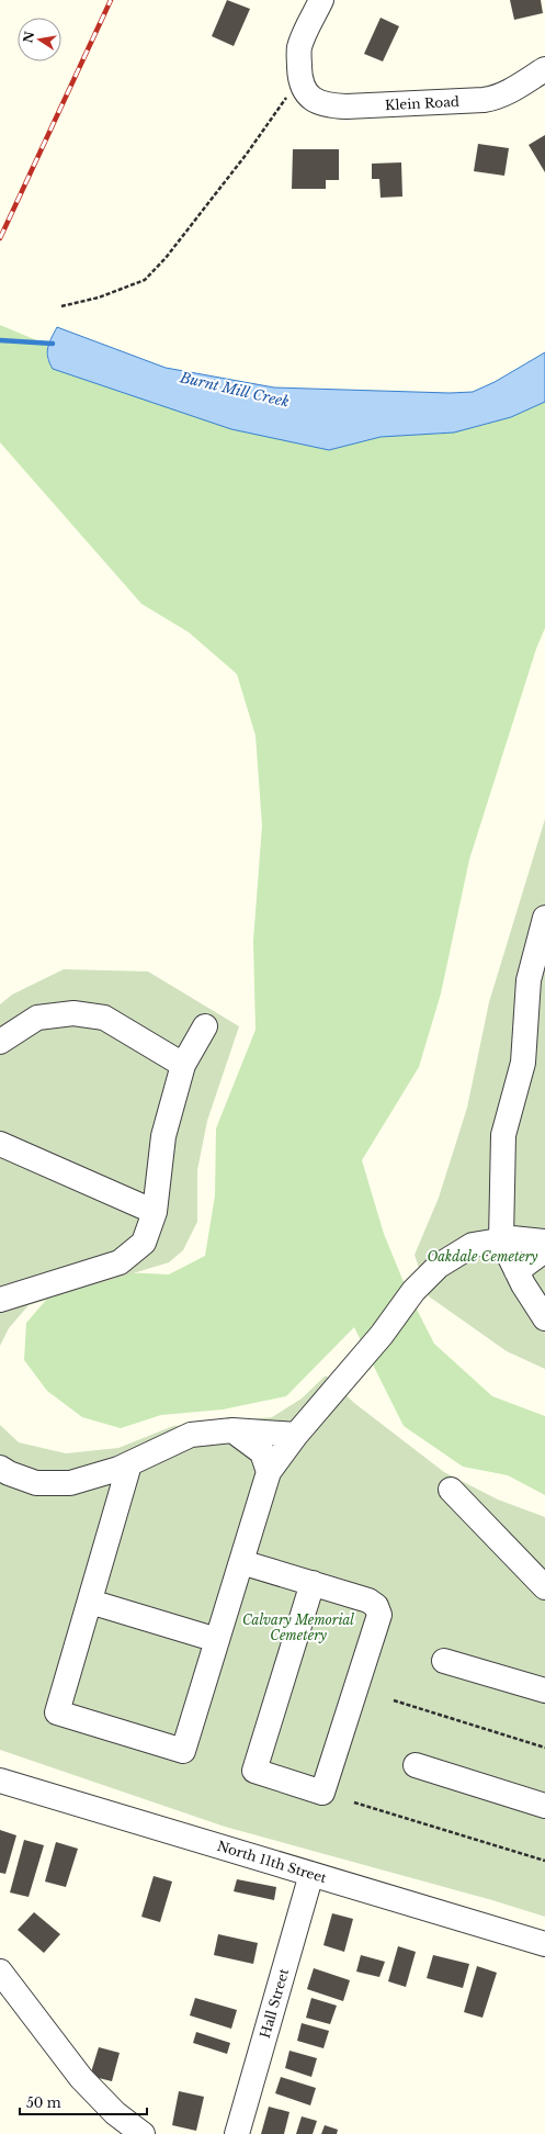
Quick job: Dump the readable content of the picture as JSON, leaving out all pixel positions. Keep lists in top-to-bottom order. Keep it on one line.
{"streets":{"street":["Klein Road","North 11th Street","Hall Street"]},"crossings":[["North 11th Street","Hall Street"]],"water":["Burnt Mill Creek"],"parks":["Oakdale Cemetery","Calvary Memorial Cemetery"],"scale_bar":"50 m","north":"left"}
